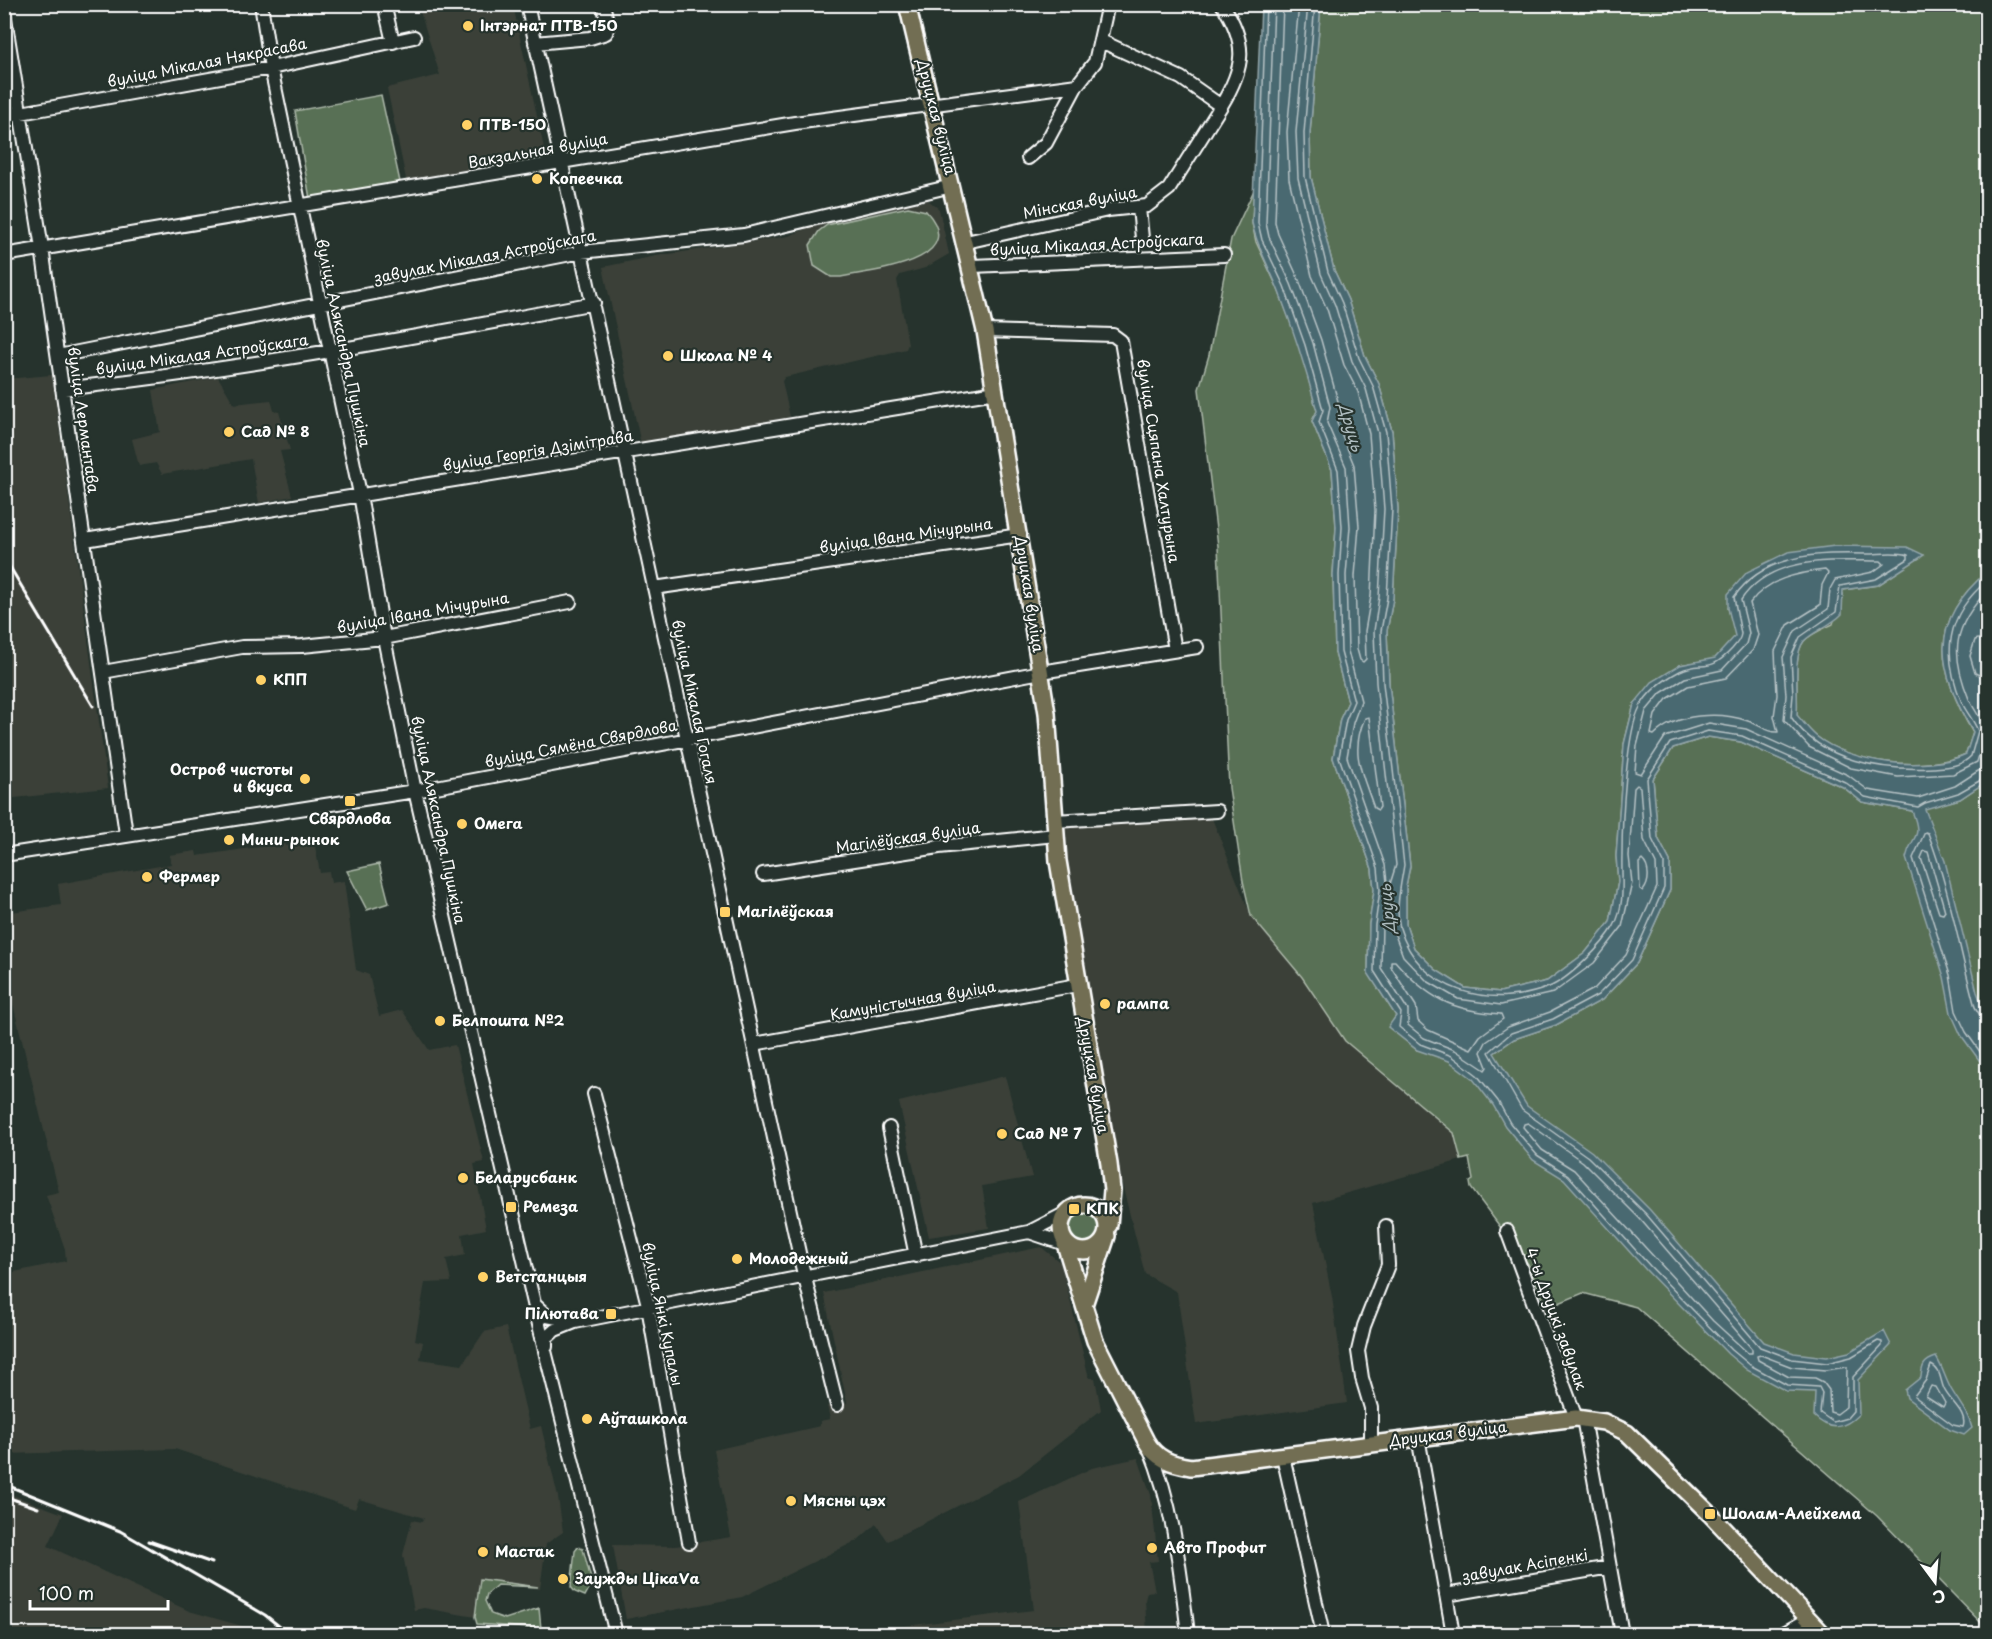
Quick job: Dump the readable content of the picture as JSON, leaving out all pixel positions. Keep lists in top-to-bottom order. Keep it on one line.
{"streets":{"main road":["Друцкая вуліца"],"street":["вуліца Мікалая Някрасава","Вакзальная вуліца","Мінская вуліца","вуліца Мікалая Астроўскага","завулак Мікалая Астроўскага","вуліца Аляксандра Пушкіна","вуліца Лермантава","вуліца Георгія Дзімітрава","вуліца Сцяпана Халтурына","вуліца Івана Мічурына","вуліца Мікалая Гогаля","вуліца Сямёна Свярдлова","Магілёўская вуліца","Камуністычная вуліца","вуліца Янкі Купалы","4-ы Друцкі завулак","завулак Асіпенкі"]},"crossings":[["вуліца Мікалая Някрасава","вуліца Аляксандра Пушкіна"],["вуліца Мікалая Някрасава","вуліца Лермантава"],["Друцкая вуліца","Вакзальная вуліца"],["Друцкая вуліца","Мінская вуліца"],["Друцкая вуліца","вуліца Мікалая Астроўскага"],["Друцкая вуліца","завулак Мікалая Астроўскага"],["Друцкая вуліца","вуліца Георгія Дзімітрава"],["Друцкая вуліца","вуліца Сцяпана Халтурына"],["Друцкая вуліца","вуліца Івана Мічурына"],["Друцкая вуліца","вуліца Сямёна Свярдлова"],["Друцкая вуліца","Магілёўская вуліца"],["Друцкая вуліца","Камуністычная вуліца"],["Друцкая вуліца","4-ы Друцкі завулак"],["Вакзальная вуліца","вуліца Аляксандра Пушкіна"],["Вакзальная вуліца","вуліца Лермантава"],["Вакзальная вуліца","вуліца Мікалая Гогаля"],["вуліца Мікалая Астроўскага","вуліца Аляксандра Пушкіна"],["вуліца Мікалая Астроўскага","вуліца Лермантава"],["вуліца Мікалая Астроўскага","вуліца Мікалая Гогаля"],["завулак Мікалая Астроўскага","вуліца Аляксандра Пушкіна"],["завулак Мікалая Астроўскага","вуліца Лермантава"],["завулак Мікалая Астроўскага","вуліца Мікалая Гогаля"],["вуліца Аляксандра Пушкіна","вуліца Георгія Дзімітрава"],["вуліца Аляксандра Пушкіна","вуліца Івана Мічурына"],["вуліца Аляксандра Пушкіна","вуліца Сямёна Свярдлова"],["вуліца Лермантава","вуліца Георгія Дзімітрава"],["вуліца Лермантава","вуліца Івана Мічурына"],["вуліца Лермантава","вуліца Сямёна Свярдлова"],["вуліца Георгія Дзімітрава","вуліца Мікалая Гогаля"],["вуліца Сцяпана Халтурына","вуліца Сямёна Свярдлова"],["вуліца Івана Мічурына","вуліца Мікалая Гогаля"],["вуліца Мікалая Гогаля","вуліца Сямёна Свярдлова"],["вуліца Мікалая Гогаля","Камуністычная вуліца"],["4-ы Друцкі завулак","завулак Асіпенкі"]],"water":["Друць"],"places":{"other":["Інтэрнат ПТВ-150","ПТВ-150","Копеечка","Школа № 4","Сад № 8","КПП","Остров чистоты и вкуса","Омега","Мини-рынок","Фермер","рампа","Белпошта №2","Сад № 7","Беларусбанк","Молодежный","Ветстанцыя","Аўташкола","Мясны цэх","Авто Профит","Мастак","Заужды ЦікаVа"],"transit":["Свярдлова","Магілёўская","Ремеза","КПК","Пілютава","Шолам-Алейхема"]},"scale_bar":"100 m","north":"bottom"}
